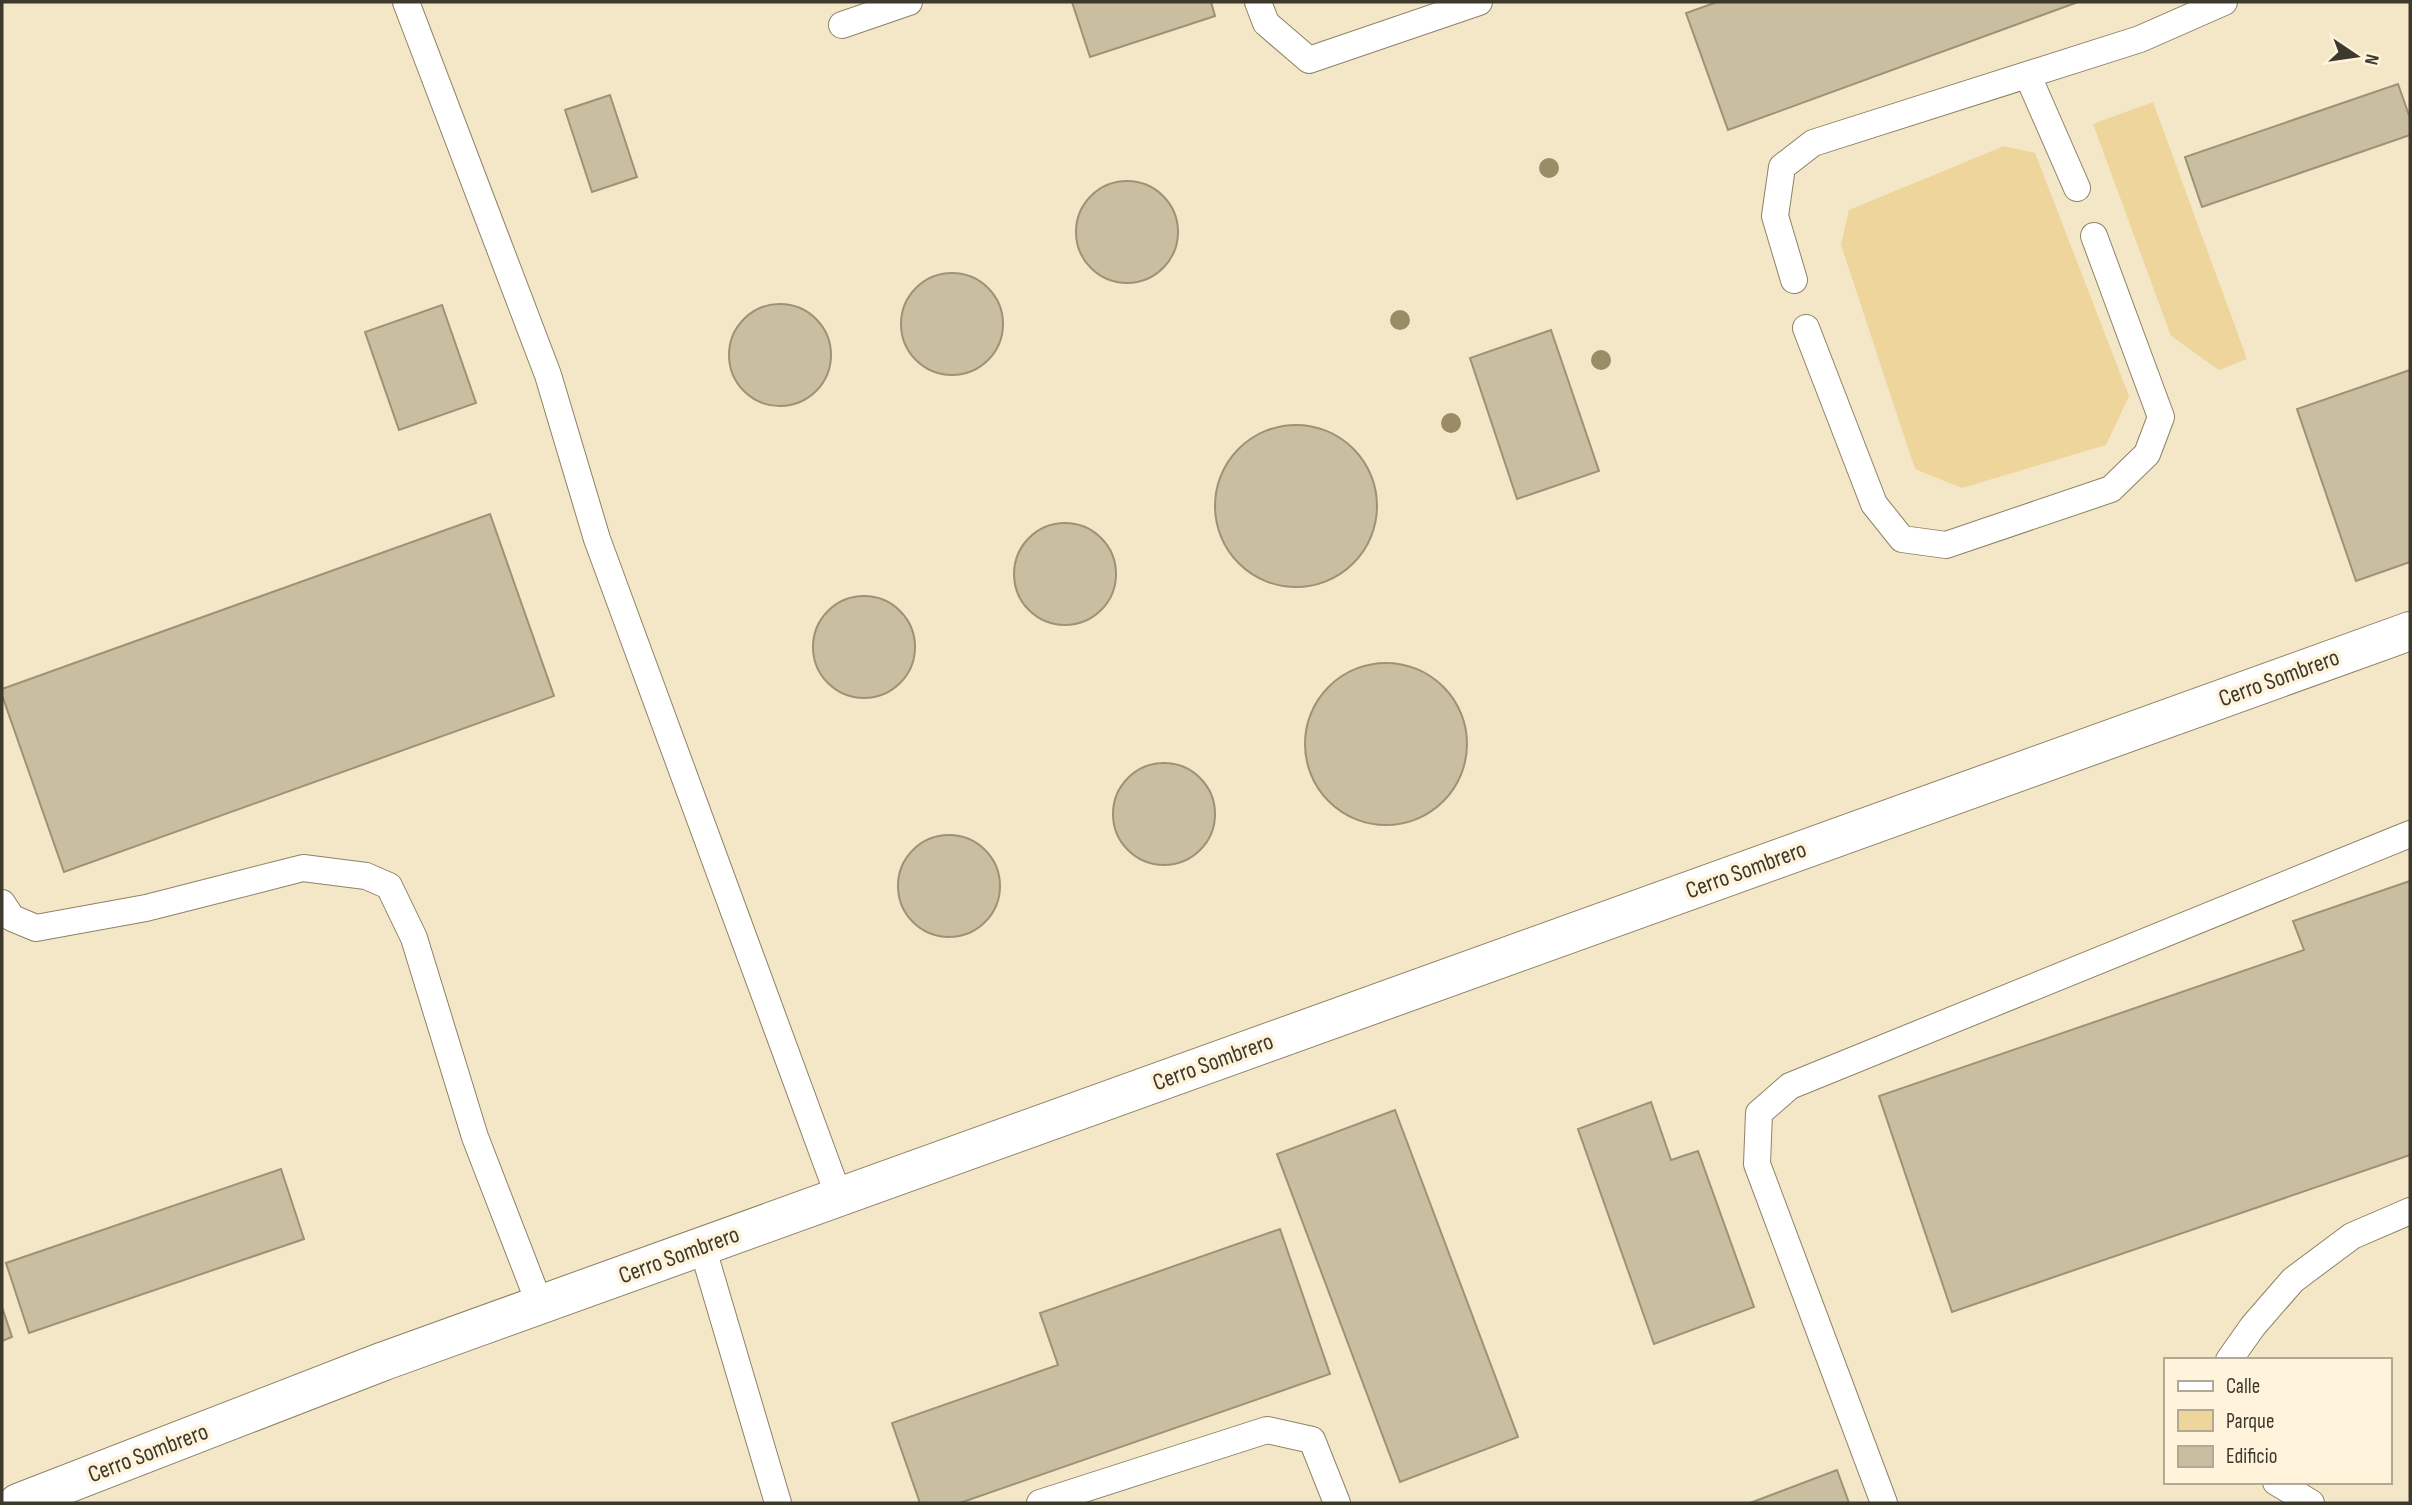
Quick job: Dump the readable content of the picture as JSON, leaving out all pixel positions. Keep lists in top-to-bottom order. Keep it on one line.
{"streets":{"street":["Cerro Sombrero"]},"legend":["Calle","Parque","Edificio"],"north":"right"}
